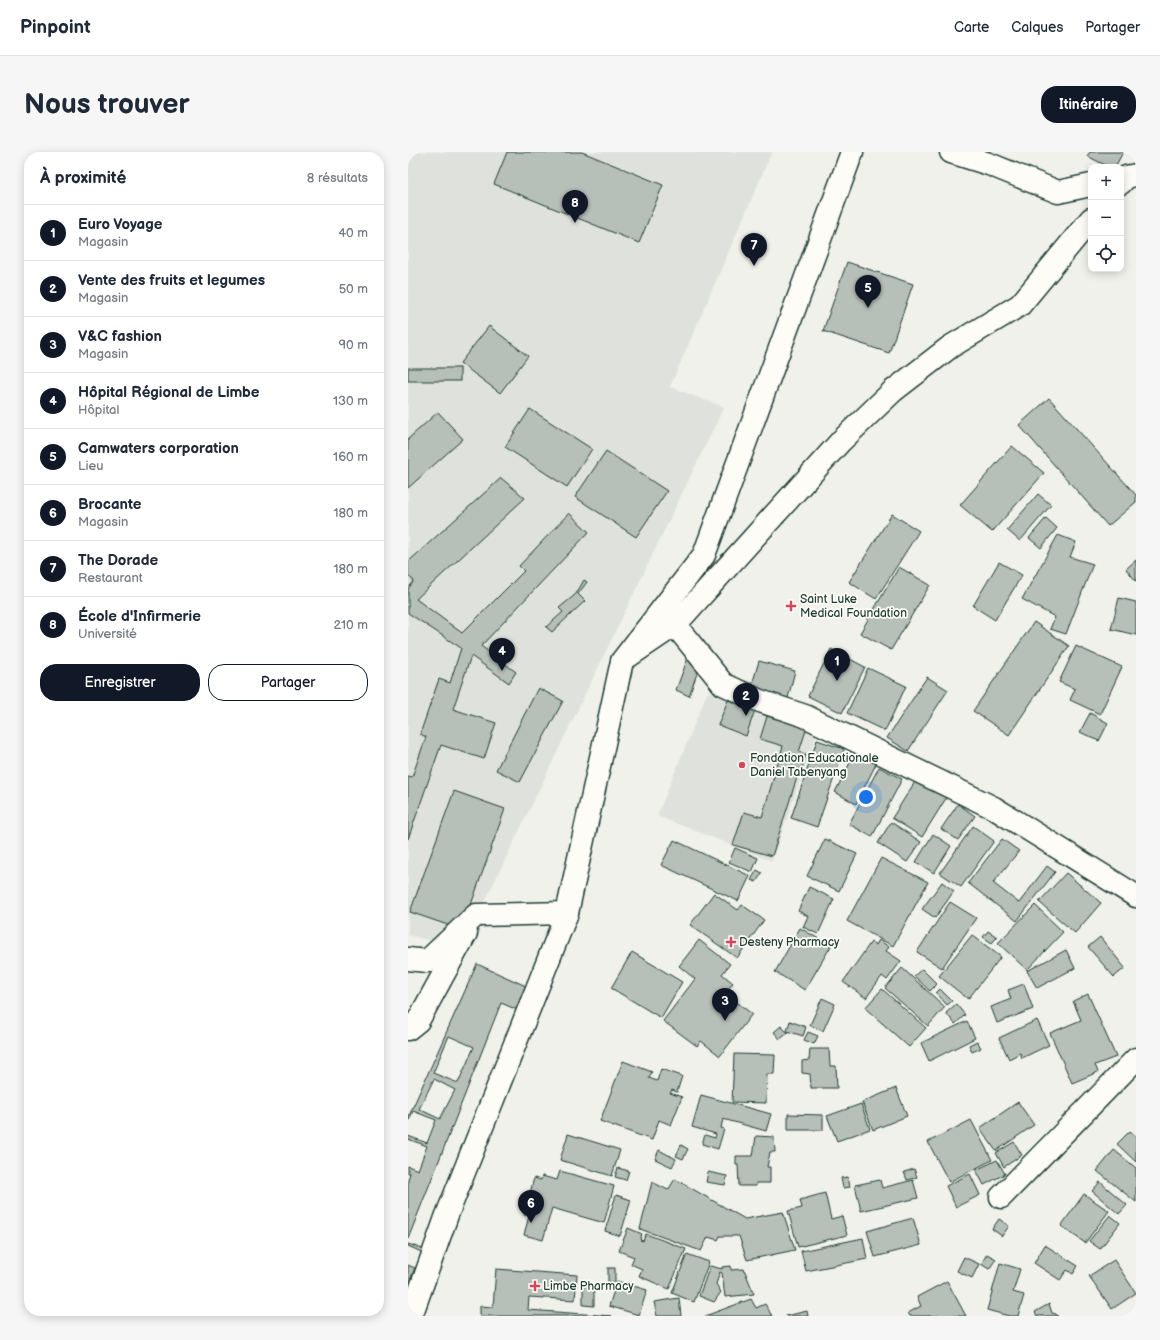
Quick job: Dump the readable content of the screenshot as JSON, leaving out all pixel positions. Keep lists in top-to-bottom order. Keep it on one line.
{"places":{"health":["Saint Luke Medical Foundation","Desteny Pharmacy","Limbe Pharmacy"],"other":["Fondation Educationale Daniel Tabenyang"]},"page":{"header":"Pinpoint","nav":["Carte","Calques","Partager"],"buttons":["Itinéraire",["Enregistrer","Partager"]],"title":"Nous trouver","heading":["À proximité","8 résultats"],"map_buttons":["+","−"],"pins":["8","7","5","4","1","2","3","6"],"list":[{"mark":"1","name":"Euro Voyage","note":"Magasin","value":"40 m"},{"mark":"2","name":"Vente des fruits et legumes","note":"Magasin","value":"50 m"},{"mark":"3","name":"V&C fashion","note":"Magasin","value":"90 m"},{"mark":"4","name":"Hôpital Régional de Limbe","note":"Hôpital","value":"130 m"},{"mark":"5","name":"Camwaters corporation","note":"Lieu","value":"160 m"},{"mark":"6","name":"Brocante","note":"Magasin","value":"180 m"},{"mark":"7","name":"The Dorade","note":"Restaurant","value":"180 m"},{"mark":"8","name":"École d'Infirmerie","note":"Université","value":"210 m"}]}}
